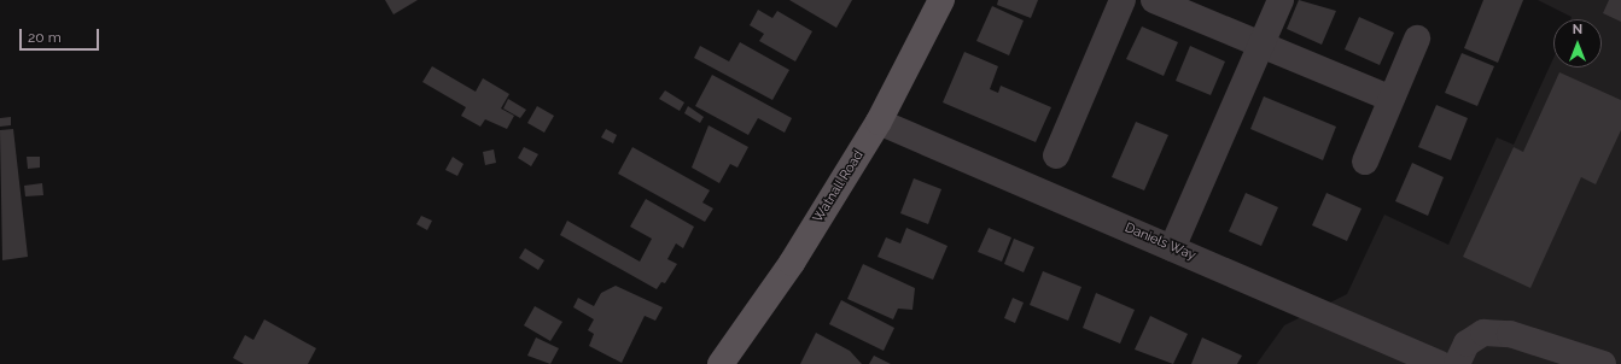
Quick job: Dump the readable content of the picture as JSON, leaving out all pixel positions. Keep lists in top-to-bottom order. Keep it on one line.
{"streets":{"main road":["Watnall Road"],"street":["Daniels Way"]},"crossings":[["Watnall Road","Daniels Way"]],"scale_bar":"20 m","north":"top"}
